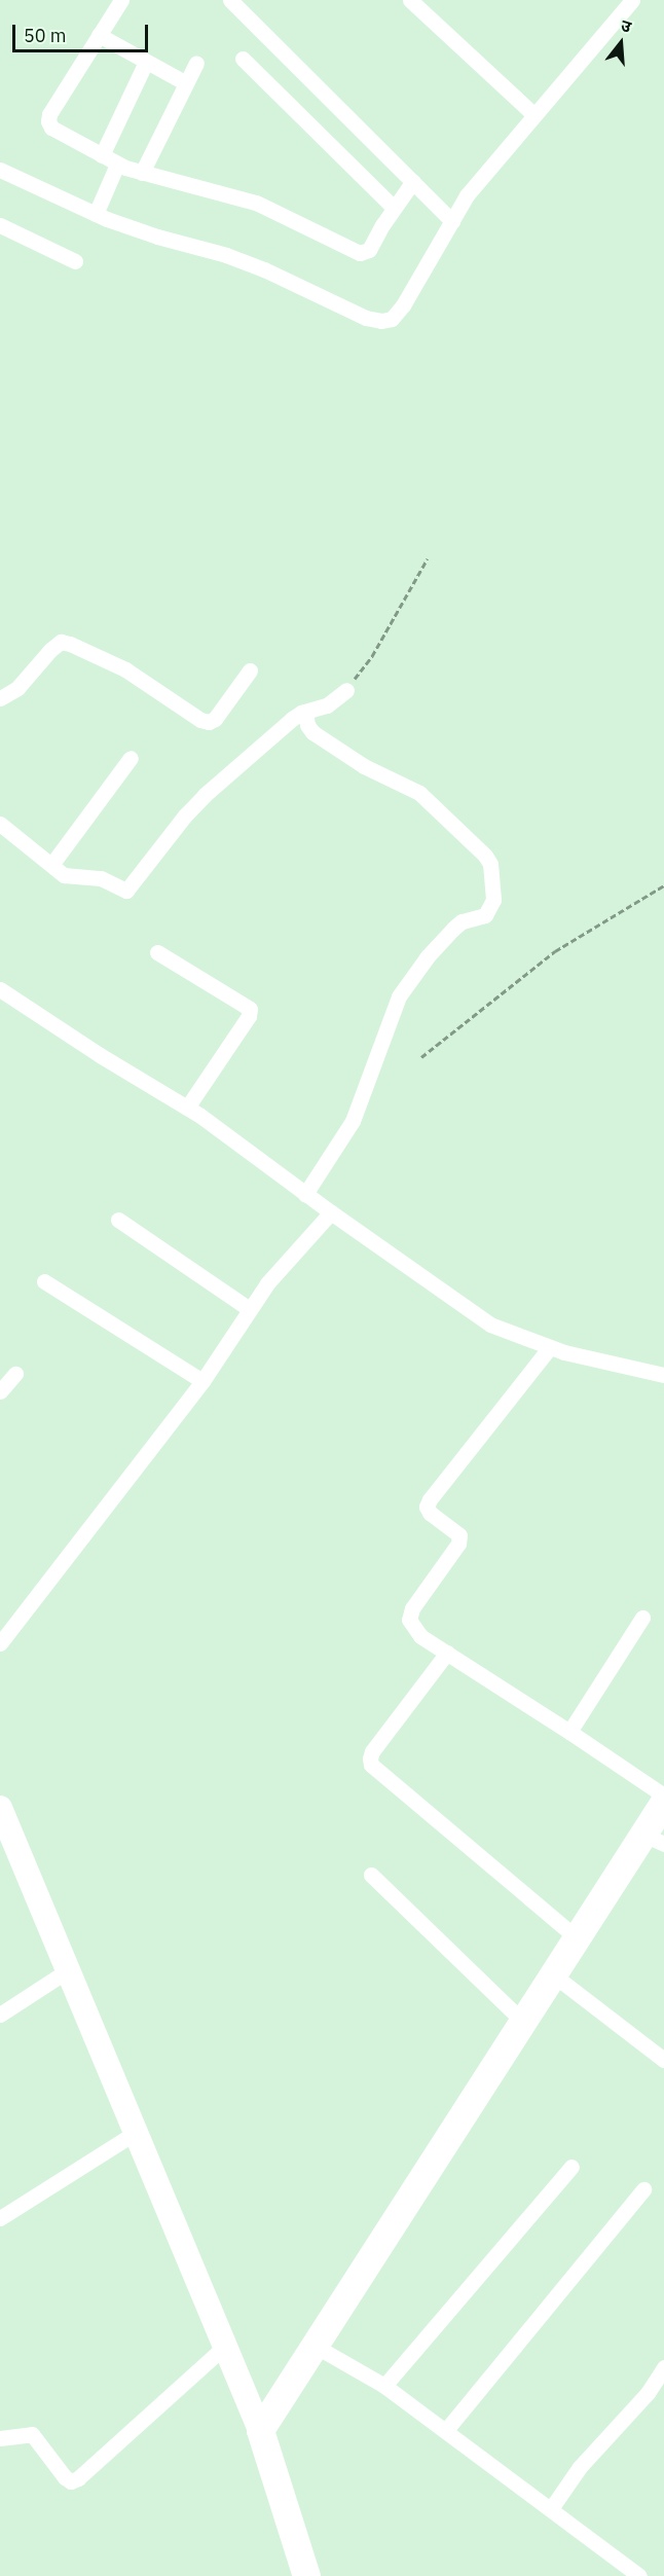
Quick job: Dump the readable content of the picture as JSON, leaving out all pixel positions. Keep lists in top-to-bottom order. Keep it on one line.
{"scale_bar":"50 m","north":"top"}
